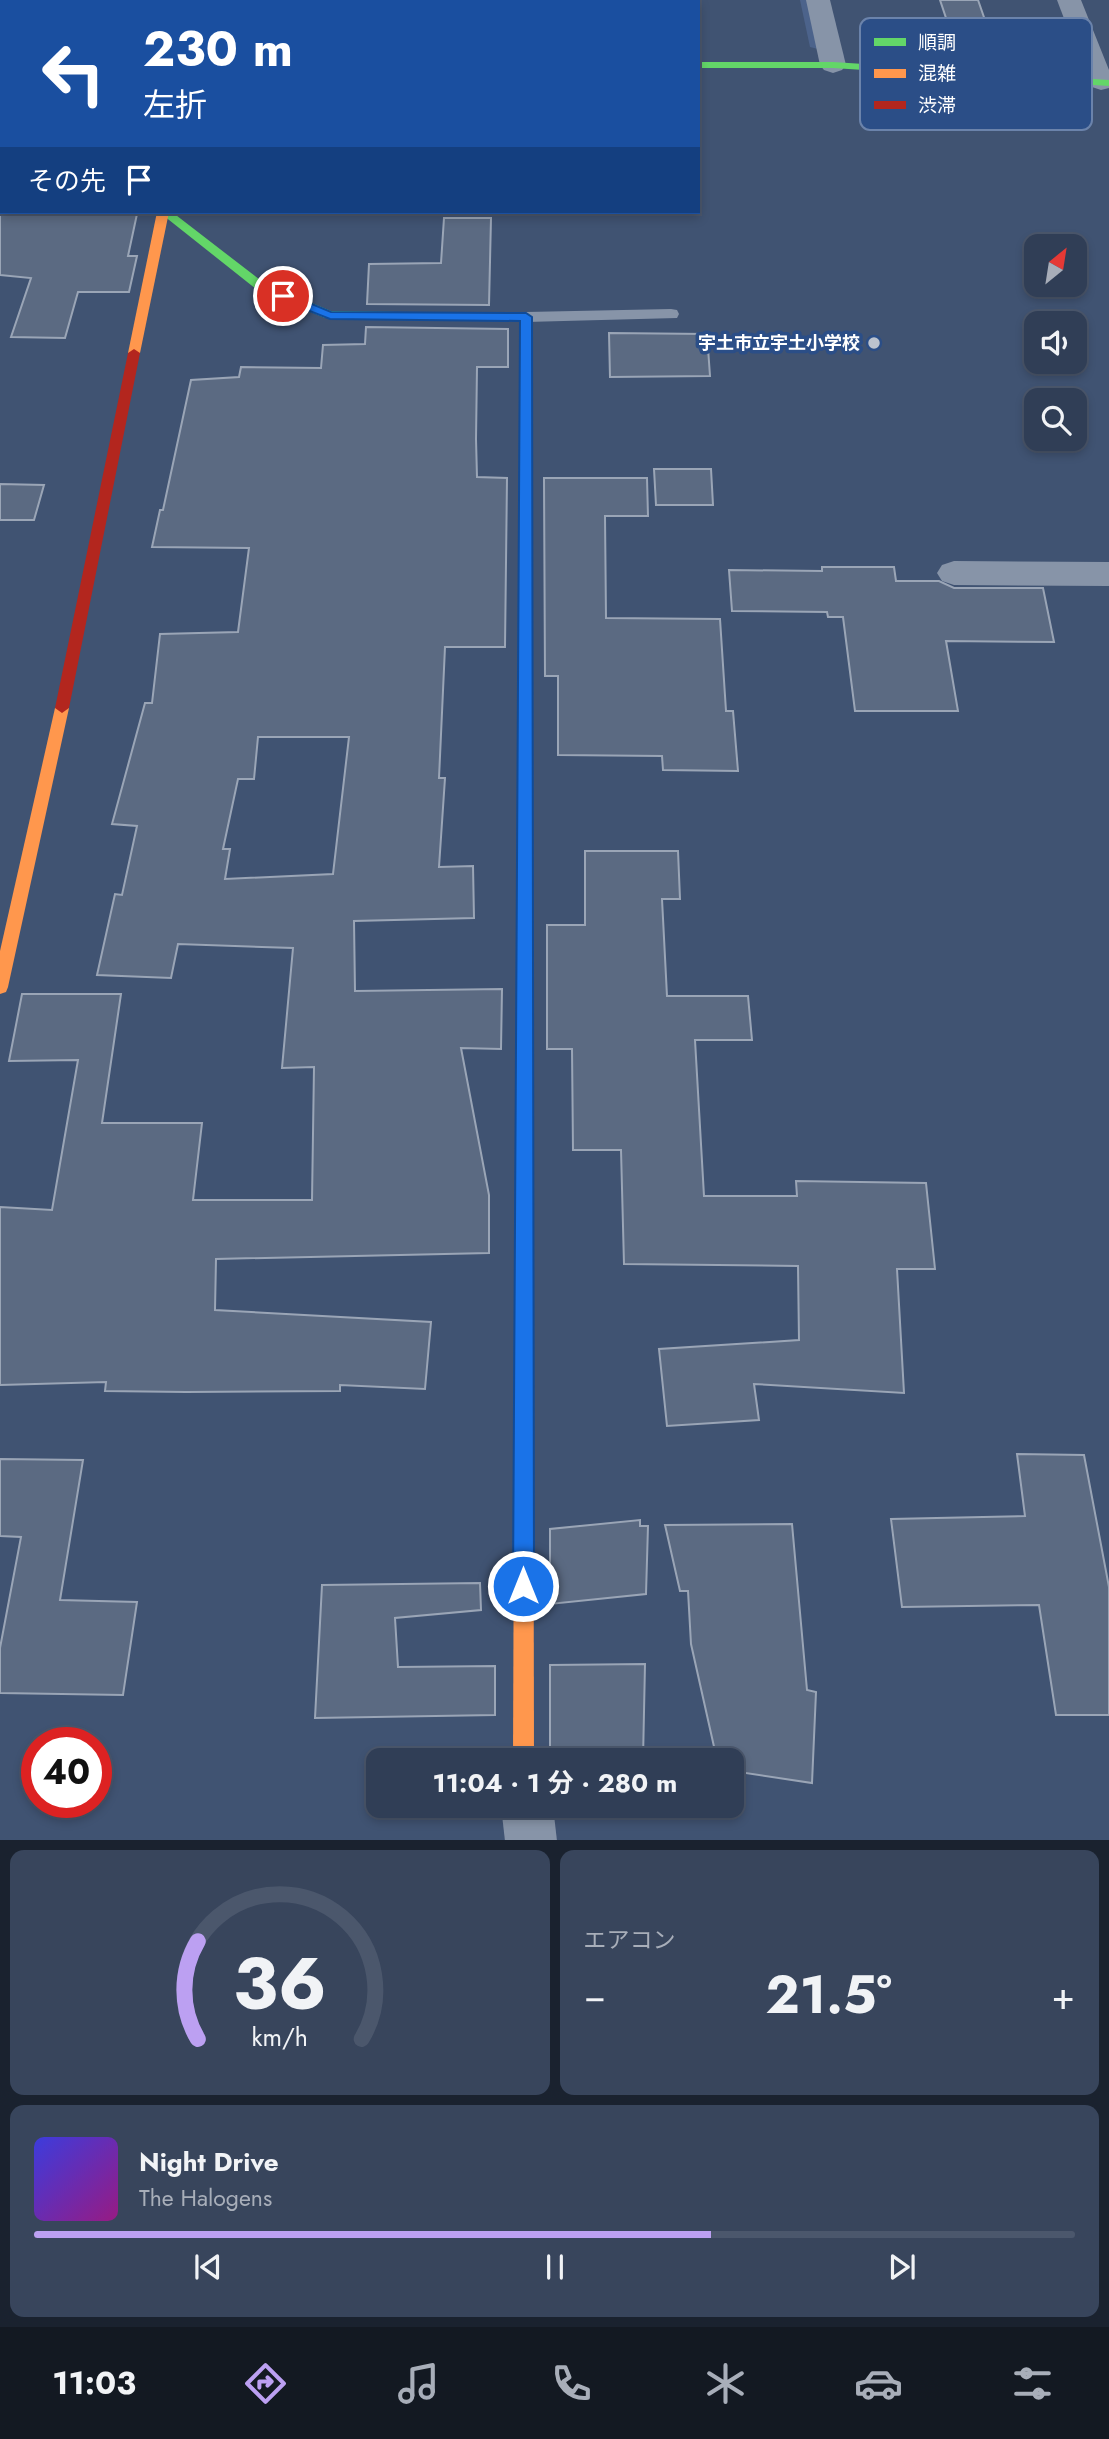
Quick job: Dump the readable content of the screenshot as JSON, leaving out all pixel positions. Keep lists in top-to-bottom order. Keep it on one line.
{"places":["宇土市立宇土小学校"],"legend":["順調","混雑","渋滞"],"north":"top right","page":{"turn":["230 m","左折"],"then":"その先","limit":"40","trip":"11:04 · 1 分 · 280 m","tile":"エアコン","heat":["−","21.5°","+"],"song":["Night Drive","The Halogens"],"tabs":"11:03","gauge":["36","km/h"]}}
